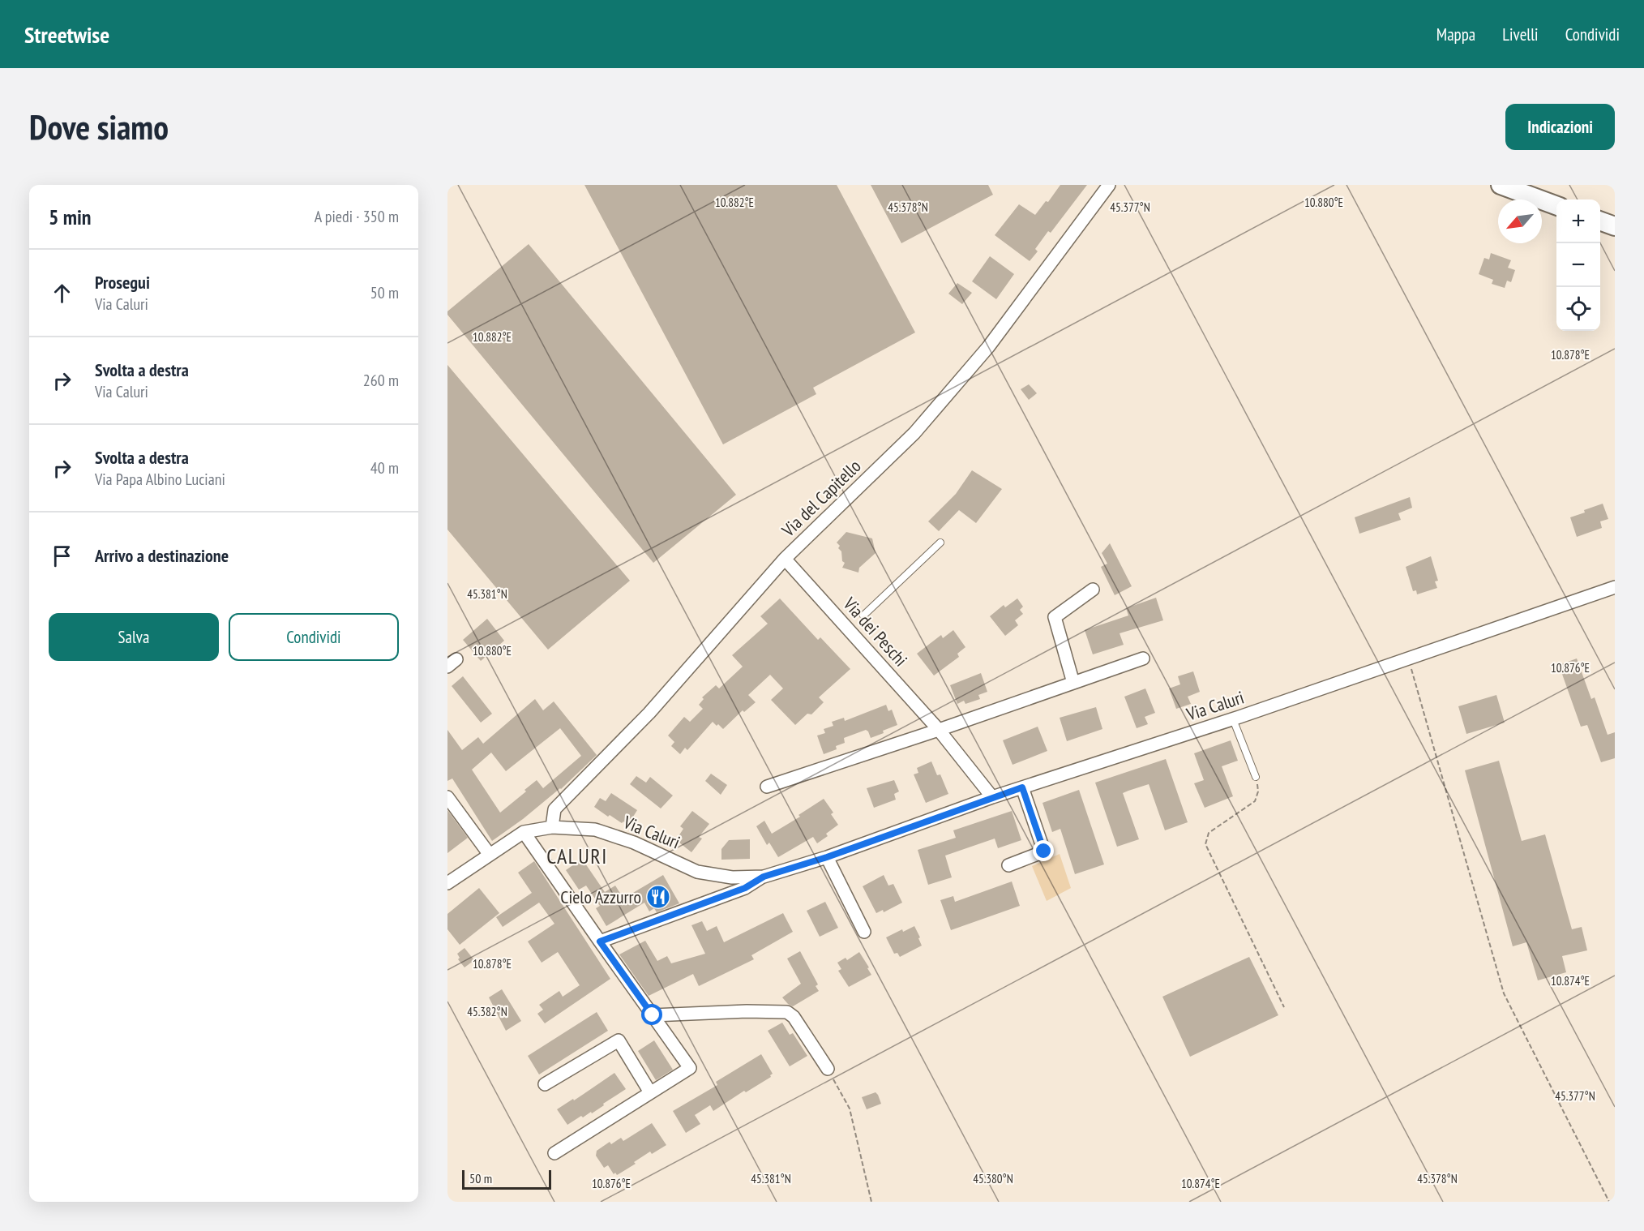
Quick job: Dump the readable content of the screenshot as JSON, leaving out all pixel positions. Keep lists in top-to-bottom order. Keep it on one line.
{"streets":{"street":["Via del Capitello","Via dei Peschi","Via Caluri"]},"crossings":[["Via del Capitello","Via dei Peschi"],["Via del Capitello","Via Caluri"],["Via dei Peschi","Via Caluri"]],"districts":["CALURI"],"places":{"restaurant":["Cielo Azzurro"]},"scale_bar":"50 m","north":"bottom left","page":{"header":"Streetwise","nav":["Mappa","Livelli","Condividi"],"buttons":["Indicazioni",["Salva","Condividi"]],"title":"Dove siamo","heading":["5 min","A piedi · 350 m"],"map_buttons":["+","−"],"list":[["Prosegui","Via Caluri","50 m"],["Svolta a destra","Via Caluri","260 m"],["Svolta a destra","Via Papa Albino Luciani","40 m"],"Arrivo a destinazione"],"scale":"50 m"},"coordinates":["10.882°E","10.880°E","45.378°N","45.377°N","10.878°E","45.381°N","10.876°E","10.874°E","45.382°N","45.380°N"]}
